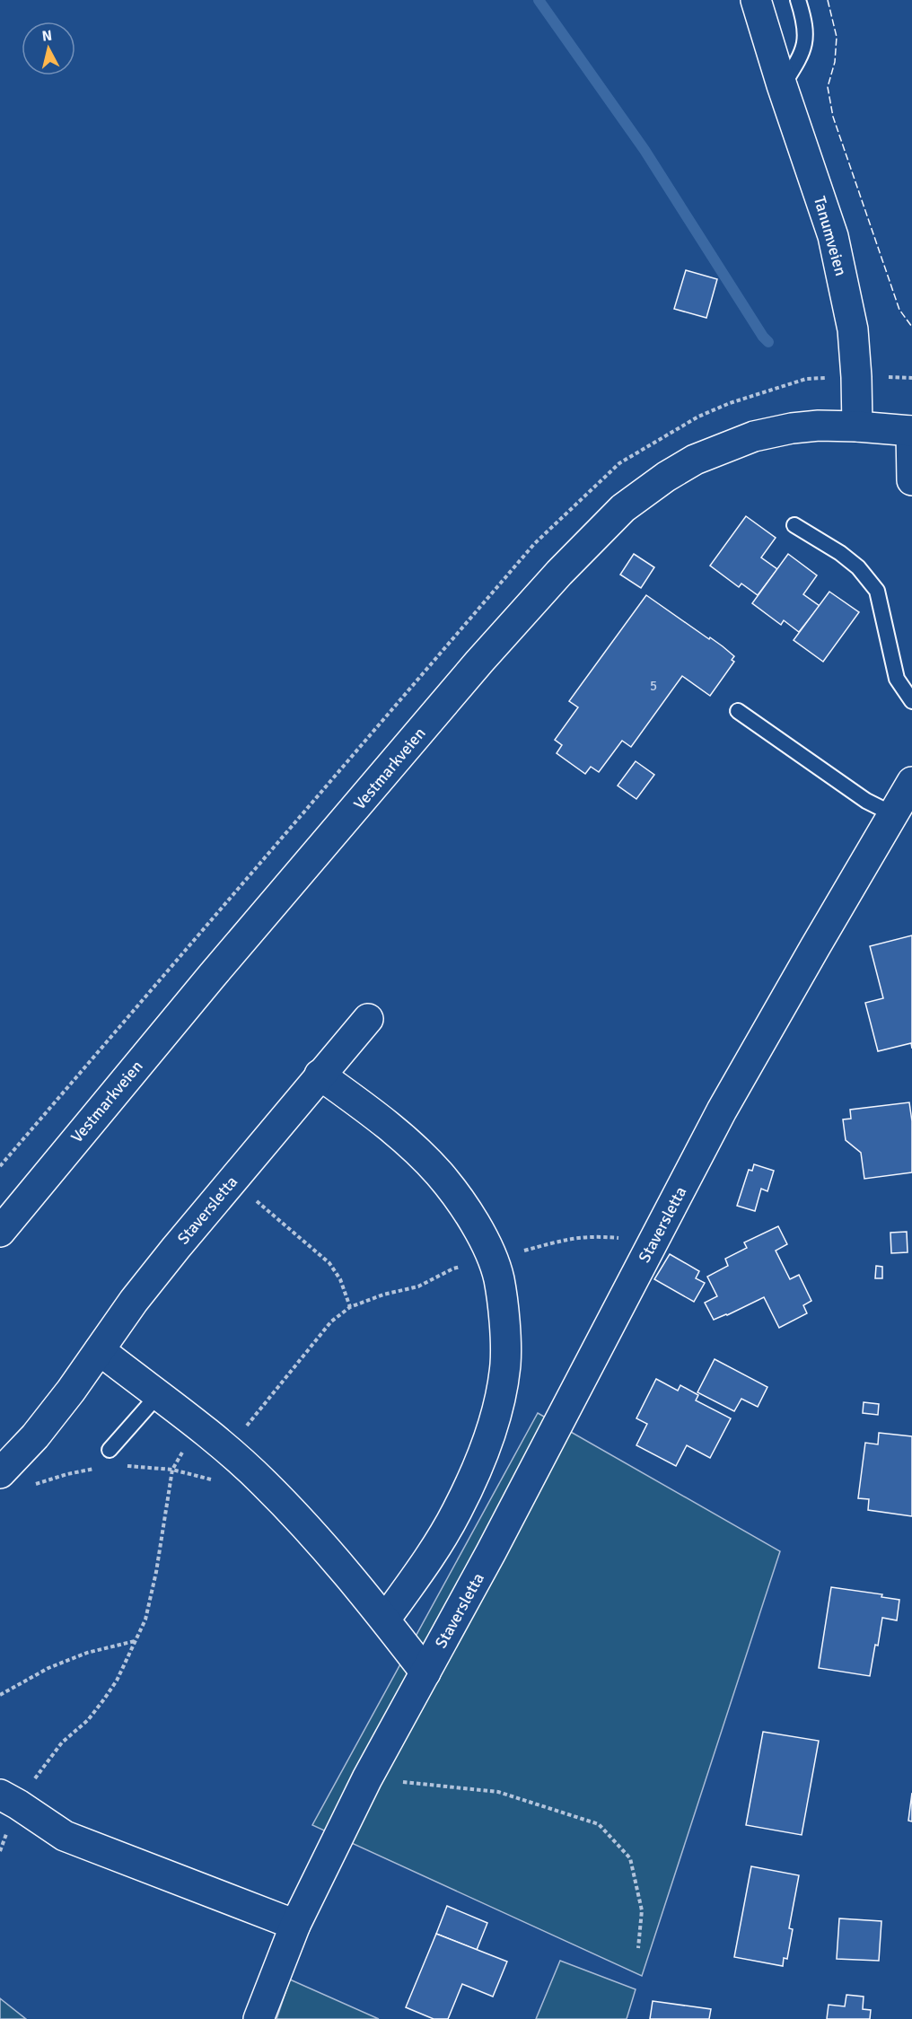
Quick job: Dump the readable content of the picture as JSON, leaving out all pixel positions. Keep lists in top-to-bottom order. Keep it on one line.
{"streets":{"street":["Tanumveien","Vestmarkveien","Staversletta"]},"crossings":[["Tanumveien","Vestmarkveien"]],"house_numbers":["5"],"north":"top"}
